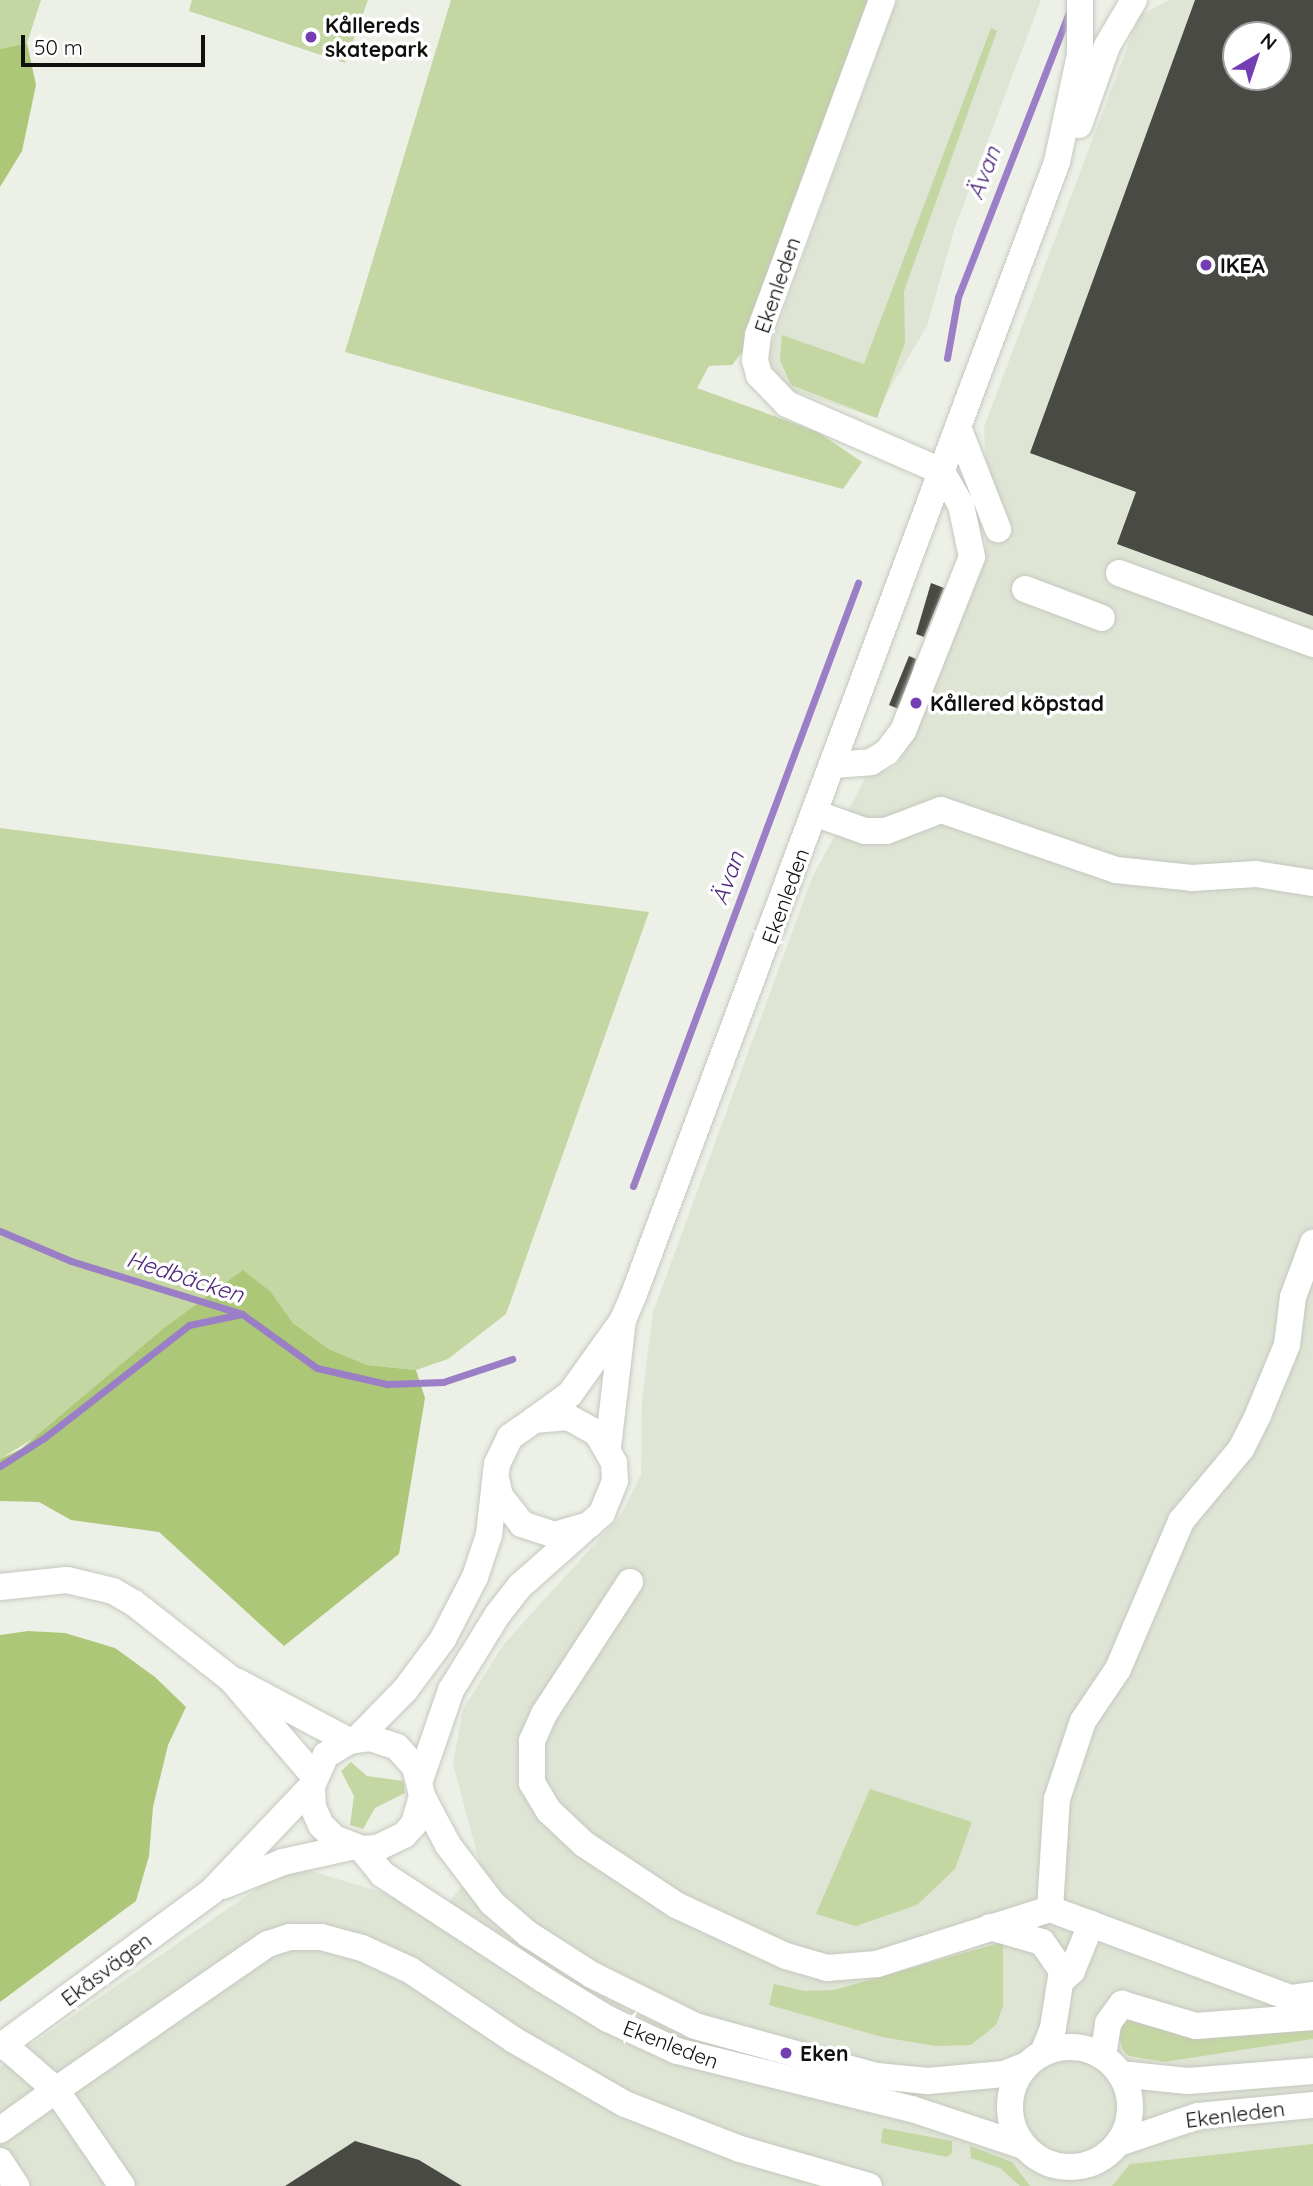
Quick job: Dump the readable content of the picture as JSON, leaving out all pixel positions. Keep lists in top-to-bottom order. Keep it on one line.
{"streets":{"street":["Ekenleden","Ekåsvägen"]},"crossings":[["Ekenleden","Ekåsvägen"]],"water":["Ävan","Hedbäcken"],"places":["Kållereds skatepark","IKEA","Kållered köpstad","Eken"],"scale_bar":"50 m","north":"top right"}
